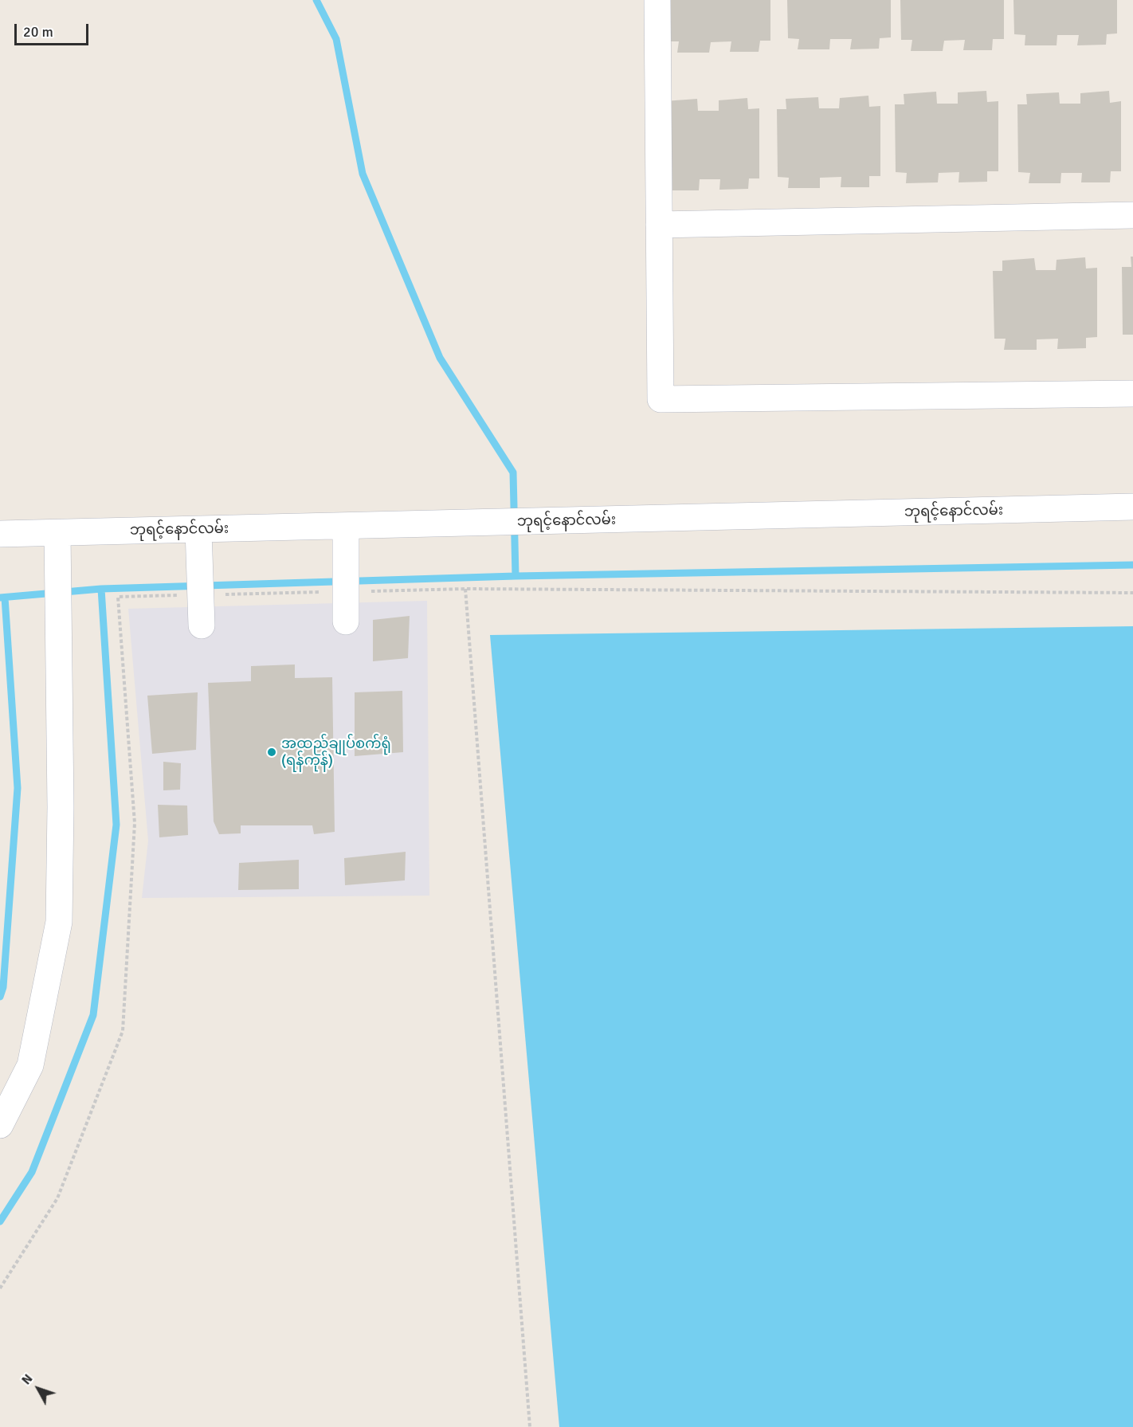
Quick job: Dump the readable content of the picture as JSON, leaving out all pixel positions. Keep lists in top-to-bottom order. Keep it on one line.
{"streets":{"street":["ဘုရင့်နောင်လမ်း"]},"places":["အထည်ချုပ်စက်ရုံ (ရန်ကုန်)"],"scale_bar":"20 m","north":"top left"}
